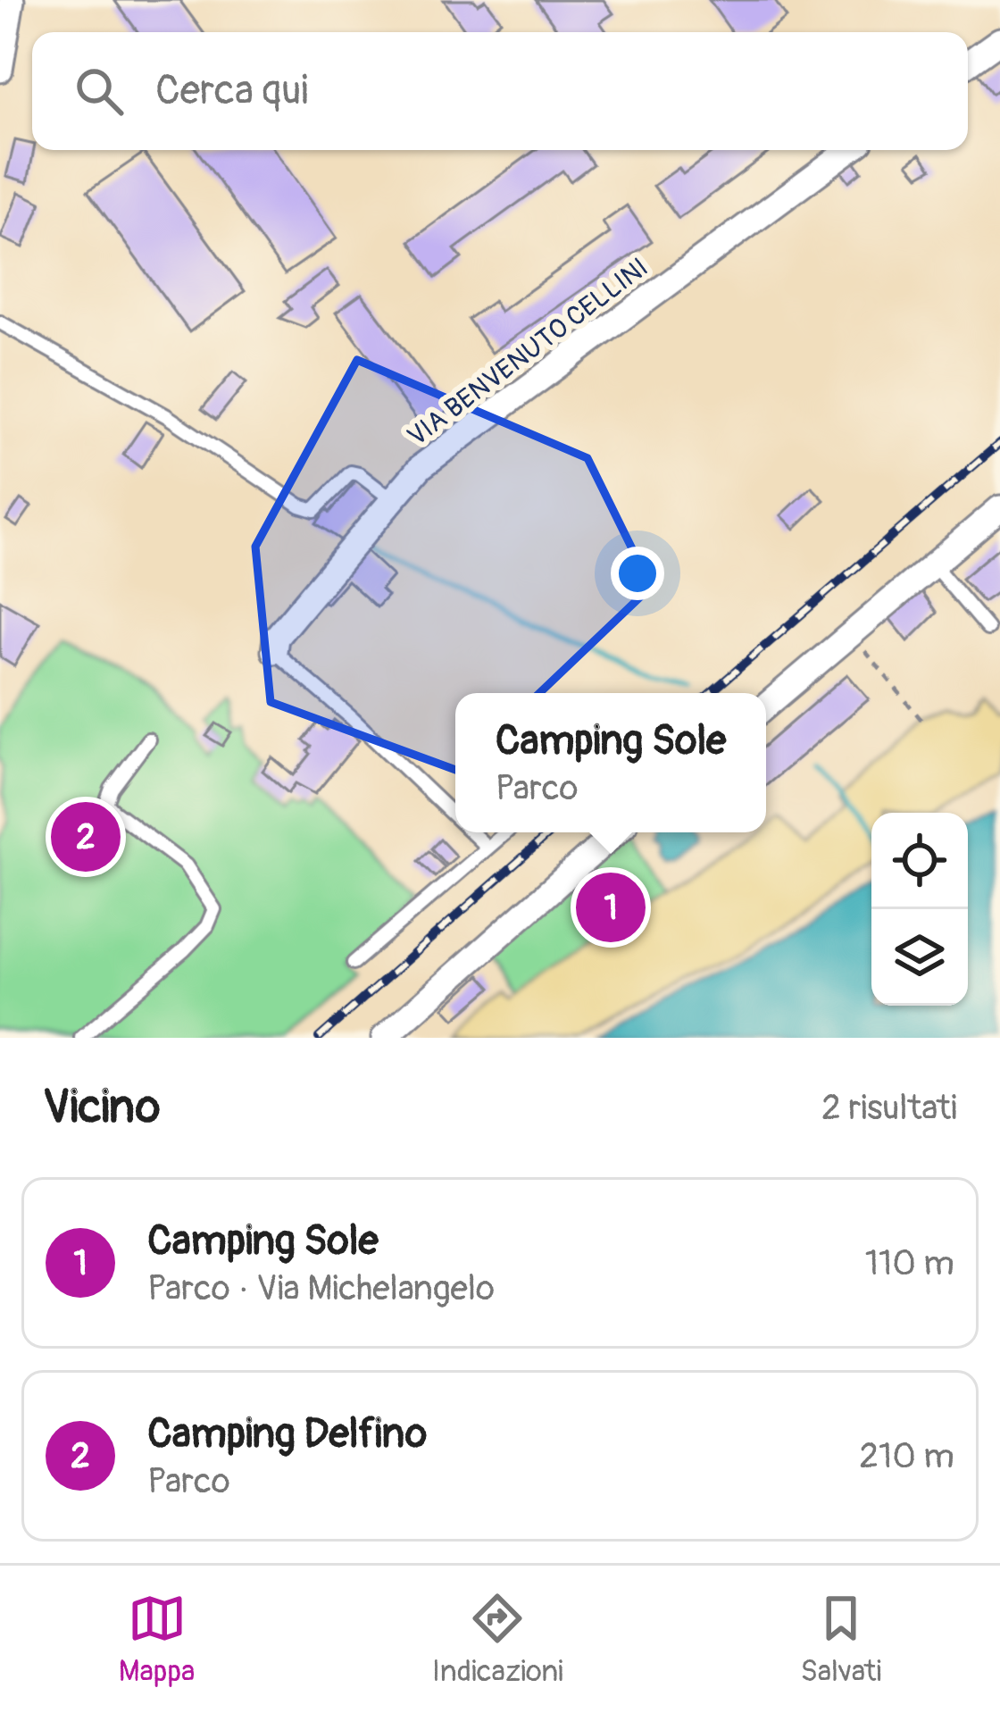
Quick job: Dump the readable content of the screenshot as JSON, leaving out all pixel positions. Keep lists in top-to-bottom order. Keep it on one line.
{"streets":{"street":["VIA BENVENUTO CELLINI"]},"page":{"search":"Cerca qui","popup":["Camping Sole","Parco"],"pins":["2","1"],"heading":["Vicino","2 risultati"],"list":[{"mark":"1","name":"Camping Sole","note":"Parco · Via Michelangelo","value":"110 m"},{"mark":"2","name":"Camping Delfino","note":"Parco","value":"210 m"}],"nav":["Mappa","Indicazioni","Salvati"]}}
